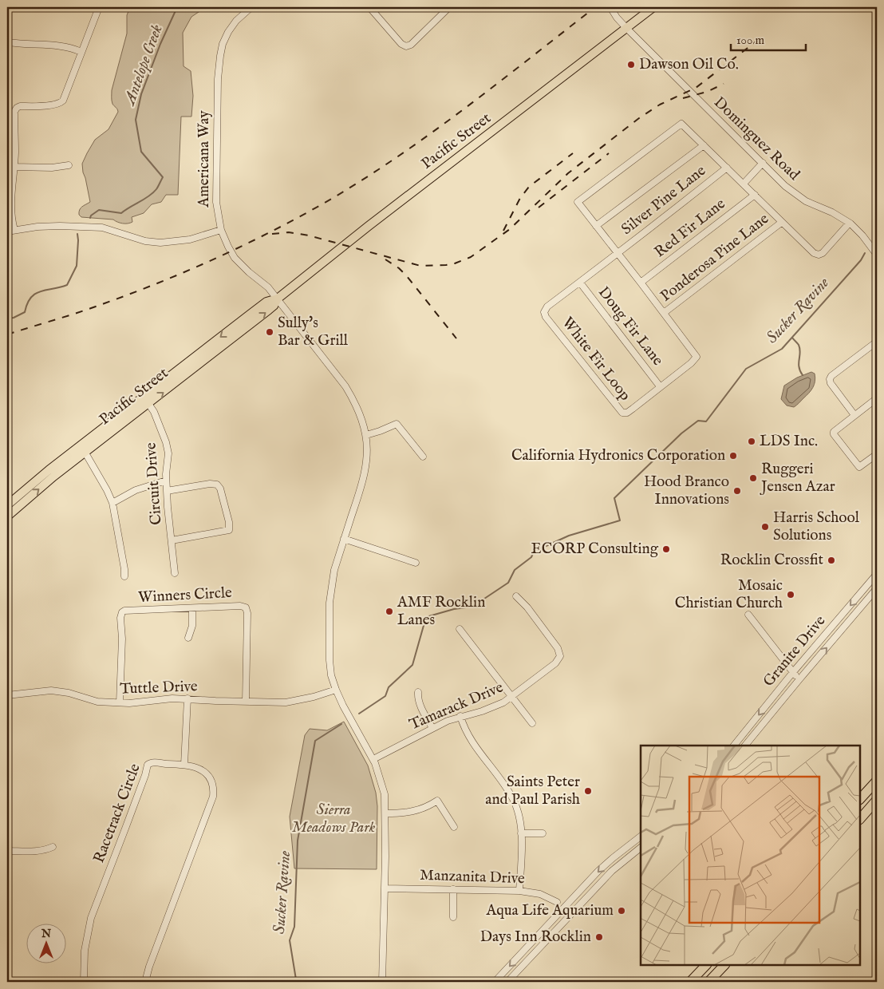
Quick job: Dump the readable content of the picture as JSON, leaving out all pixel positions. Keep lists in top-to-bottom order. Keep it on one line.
{"streets":{"main road":["Pacific Street"],"street":["Dominguez Road","Americana Way","Silver Pine Lane","Red Fir Lane","Ponderosa Pine Lane","Doug Fir Lane","White Fir Loop","Circuit Drive","Winners Circle","Granite Drive","Tuttle Drive","Tamarack Drive","Racetrack Circle","Manzanita Drive"]},"crossings":[["Dominguez Road","Pacific Street"],["Pacific Street","Americana Way"],["Pacific Street","Circuit Drive"],["Americana Way","Tuttle Drive"],["Americana Way","Tamarack Drive"],["Americana Way","Manzanita Drive"],["Silver Pine Lane","White Fir Loop"],["Red Fir Lane","White Fir Loop"],["Ponderosa Pine Lane","White Fir Loop"],["Doug Fir Lane","White Fir Loop"],["Winners Circle","Tuttle Drive"]],"water":["Antelope Creek","Sucker Ravine"],"parks":["Sierra Meadows Park"],"places":["Dawson Oil Co.","Sully's Bar & Grill","LDS Inc.","California Hydronics Corporation","Ruggeri Jensen Azar","Hood Branco Innovations","Harris School Solutions","ECORP Consulting","Rocklin Crossfit","Mosaic Christian Church","AMF Rocklin Lanes","Saints Peter and Paul Parish","Aqua Life Aquarium","Days Inn Rocklin"],"scale_bar":"100 m","north":"top"}
